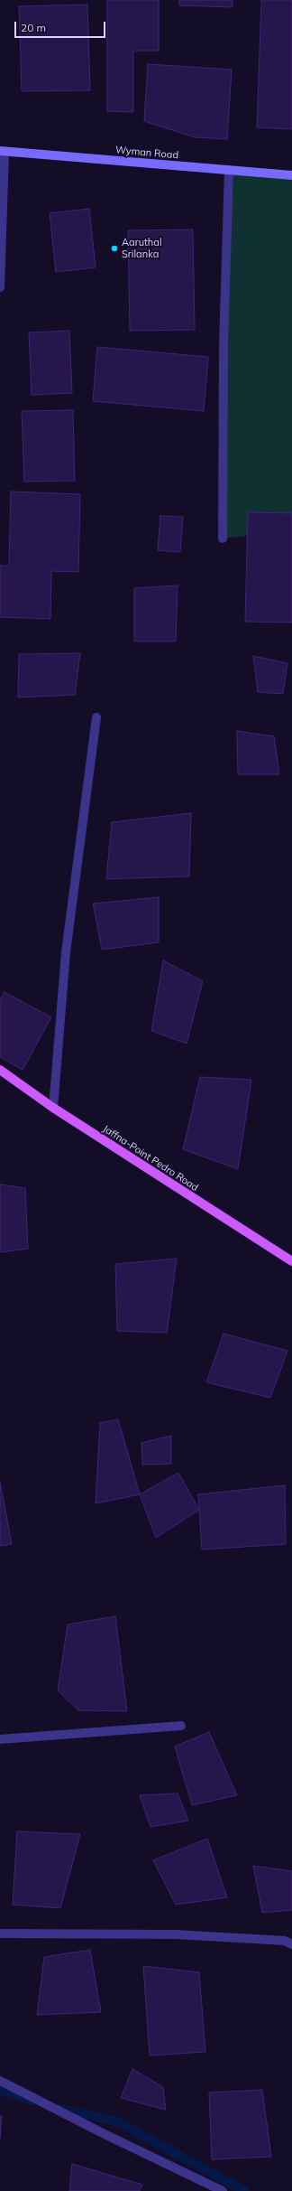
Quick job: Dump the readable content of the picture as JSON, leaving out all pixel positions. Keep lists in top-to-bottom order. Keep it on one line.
{"streets":{"main road":["Jaffna-Point Pedro Road"],"street":["Wyman Road"]},"places":["Aaruthal Srilanka"],"scale_bar":"20 m"}
